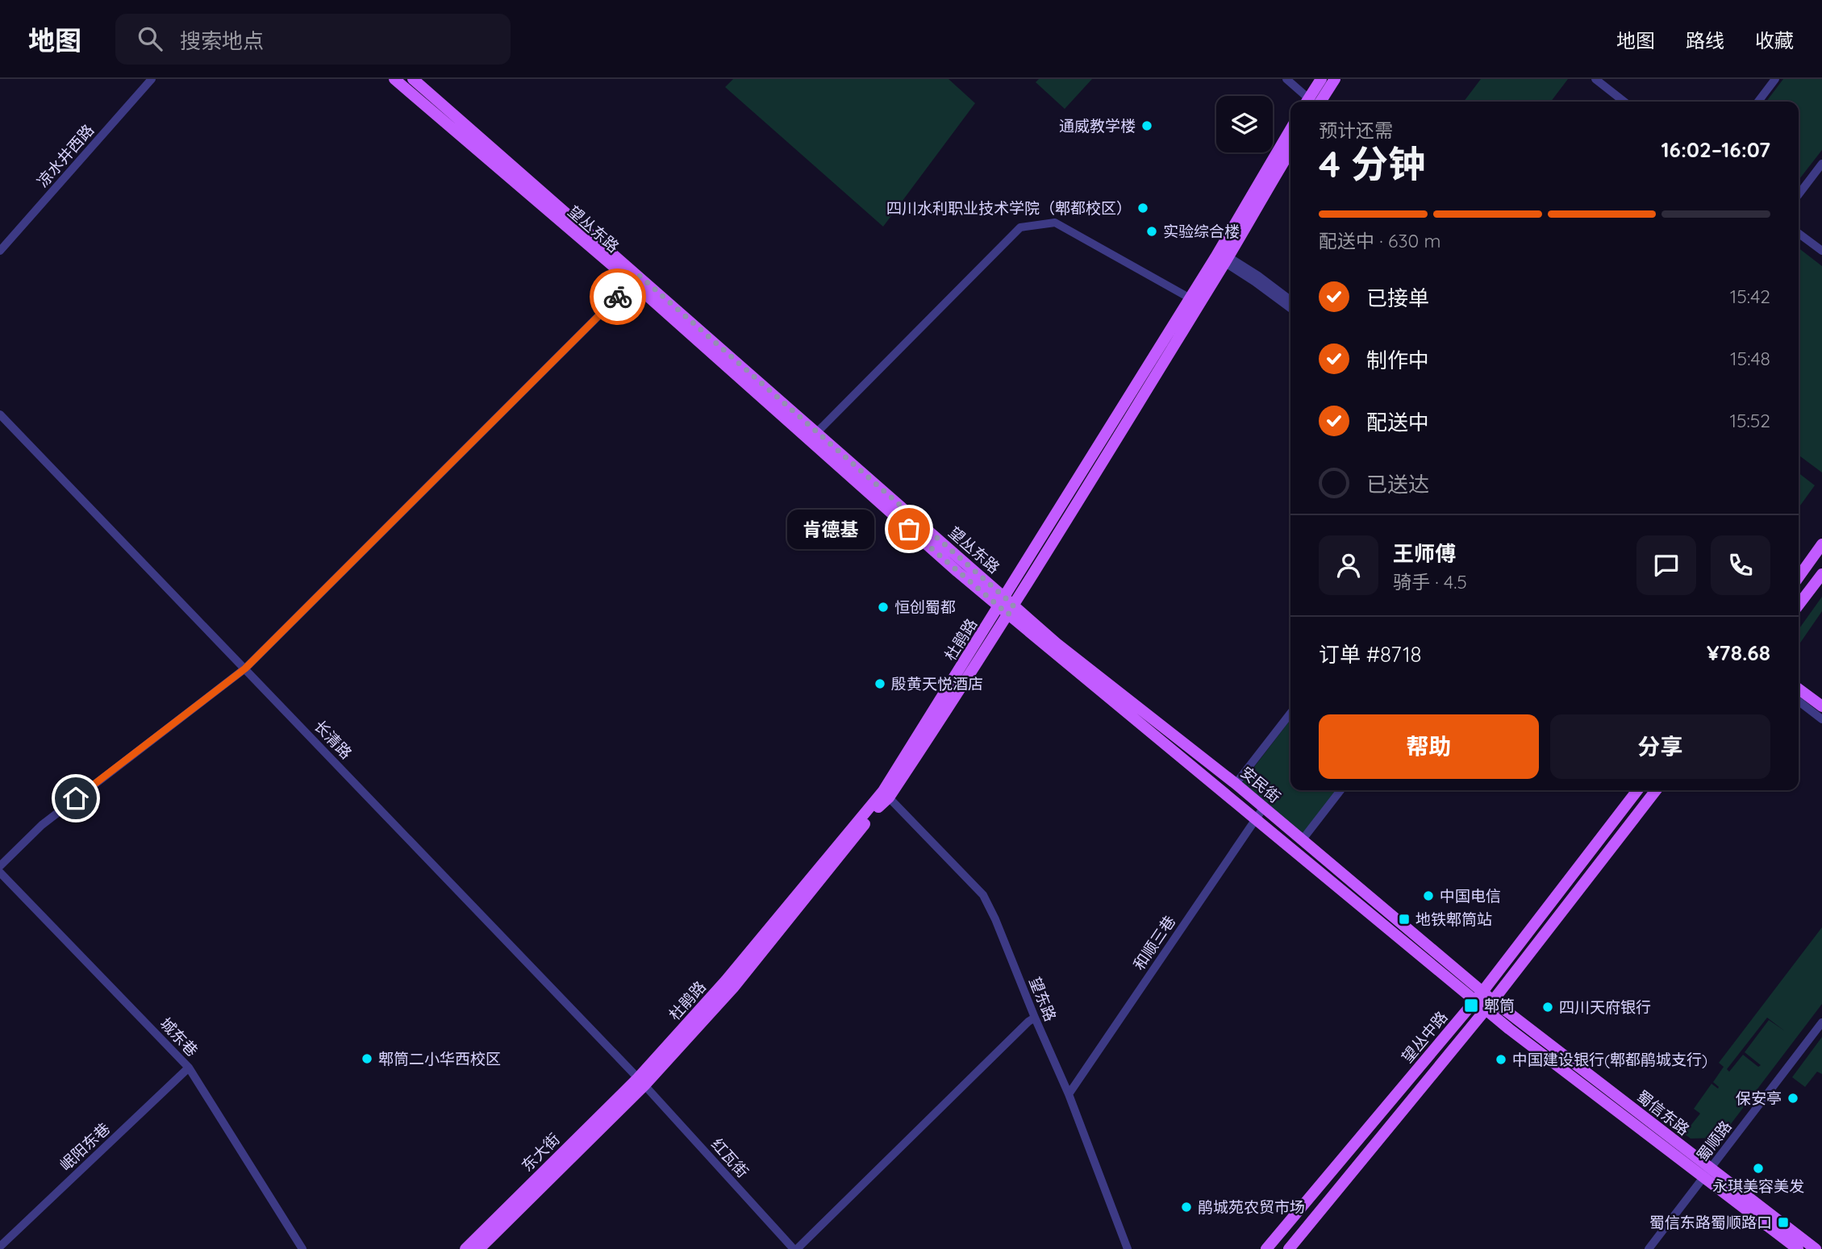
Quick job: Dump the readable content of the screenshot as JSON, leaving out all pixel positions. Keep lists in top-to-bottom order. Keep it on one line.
{"streets":{"main road":["望丛东路","杜鹃路","安民街","望丛中路","蜀信东路","东大街"],"street":["凉水井西路","长清路","和顺三巷","望东路","城东巷","蜀顺路","岷阳东巷","红瓦街"]},"crossings":[["望丛东路","杜鹃路"],["望丛东路","安民街"],["杜鹃路","长清路"],["杜鹃路","安民街"],["杜鹃路","望东路"],["杜鹃路","东大街"],["杜鹃路","红瓦街"],["长清路","东大街"],["长清路","红瓦街"],["安民街","和顺三巷"],["安民街","望丛中路"],["安民街","蜀信东路"],["和顺三巷","望东路"],["城东巷","岷阳东巷"],["望丛中路","蜀信东路"],["蜀信东路","蜀顺路"],["东大街","红瓦街"]],"places":{"other":["通威教学楼","四川水利职业技术学院（郫都校区）","实验综合楼","肯德基","恒创蜀都","殷黄天悦酒店","中国电信","四川天府银行","郫筒二小华西校区","中国建设银行(郫都鹃城支行)","保安亭","永琪美容美发","鹃城苑农贸市场"],"transit":["地铁郫筒站","郫筒","蜀信东路蜀顺路口"]},"page":{"header":"地图","search":"搜索地点","nav":["地图","路线","收藏"],"heading":["4 分钟","预计还需","16:02–16:07"],"panel":["王师傅","骑手 · 4.5","订单 #8718","¥78.68"],"bar":"配送中 · 630 m","list":[["已接单","15:42"],["制作中","15:48"],["配送中","15:52"],"已送达"],"bubble":"肯德基","buttons":["帮助","分享"]}}
